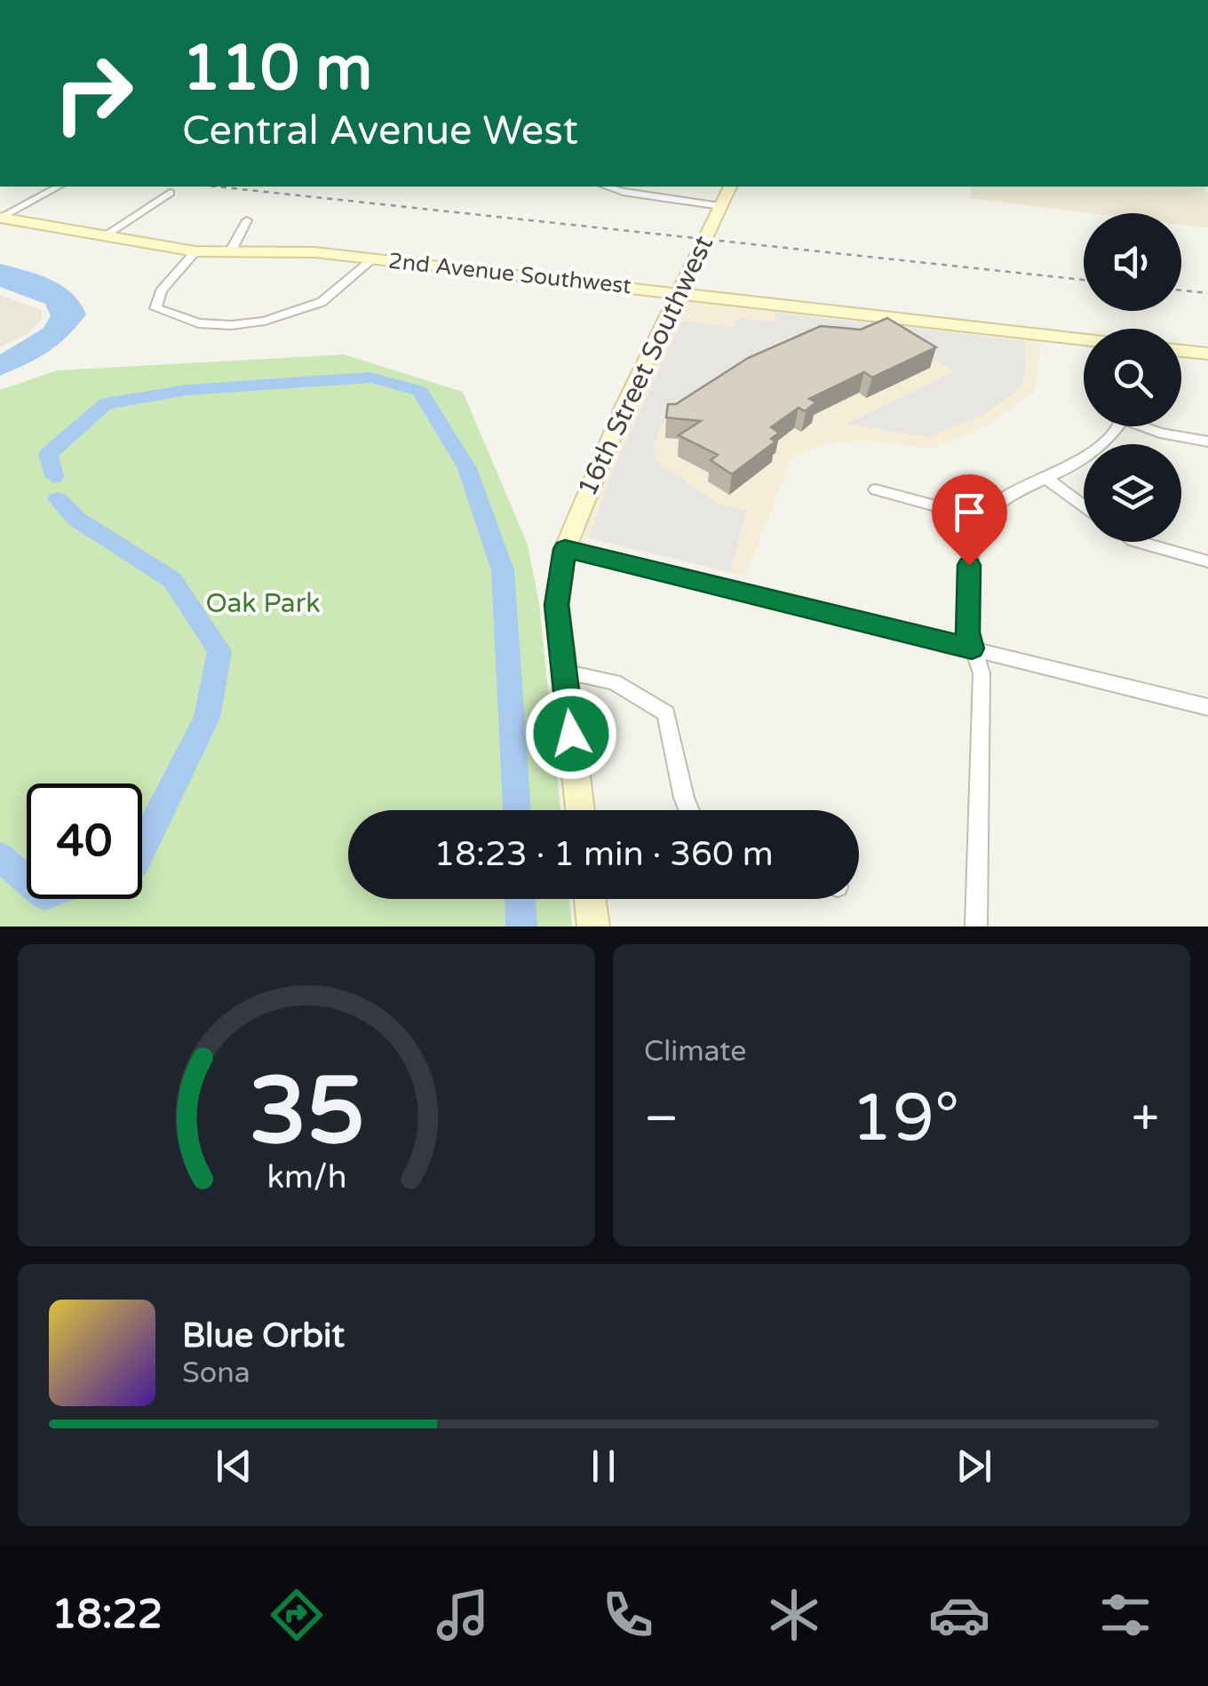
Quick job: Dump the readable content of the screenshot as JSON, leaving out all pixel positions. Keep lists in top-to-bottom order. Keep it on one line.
{"streets":{"street":["2nd Avenue Southwest","16th Street Southwest"]},"crossings":[["2nd Avenue Southwest","16th Street Southwest"]],"parks":["Oak Park"],"page":{"turn":["110 m","Central Avenue West"],"limit":"40","trip":"18:23 · 1 min · 360 m","tile":"Climate","heat":["−","19°","+"],"song":["Blue Orbit","Sona"],"tabs":"18:22","gauge":["35","km/h"]}}
